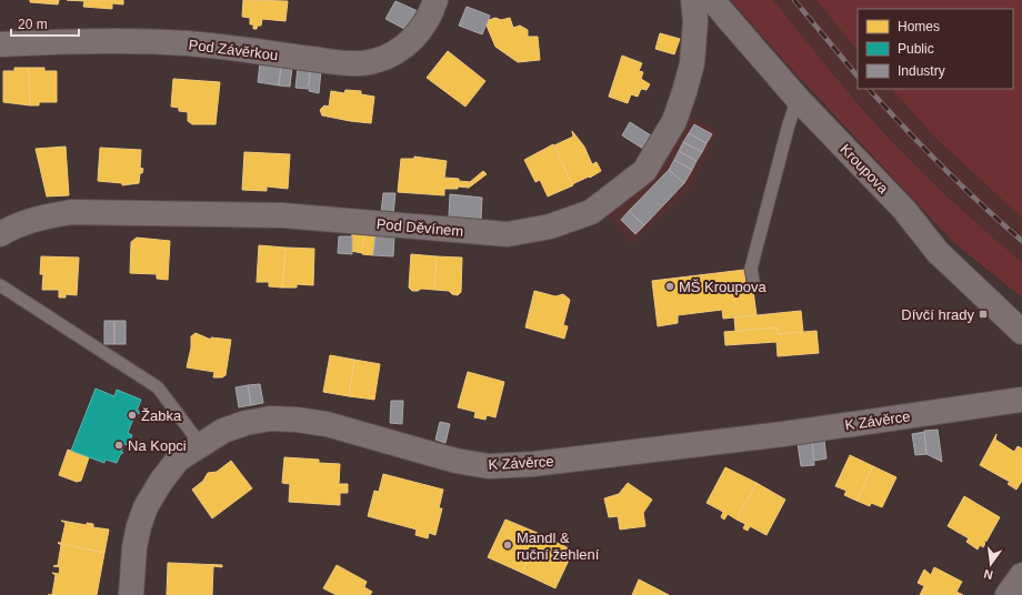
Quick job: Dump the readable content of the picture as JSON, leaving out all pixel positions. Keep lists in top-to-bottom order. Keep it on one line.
{"streets":{"street":["Pod Závěrkou","Kroupova","Pod Děvínem","K Závěrce"]},"places":{"other":["MŠ Kroupova","Žabka","Na Kopci","Mandl & ruční žehlení"],"transit":["Dívčí hrady"]},"legend":["Homes","Public","Industry"],"scale_bar":"20 m","north":"bottom"}
